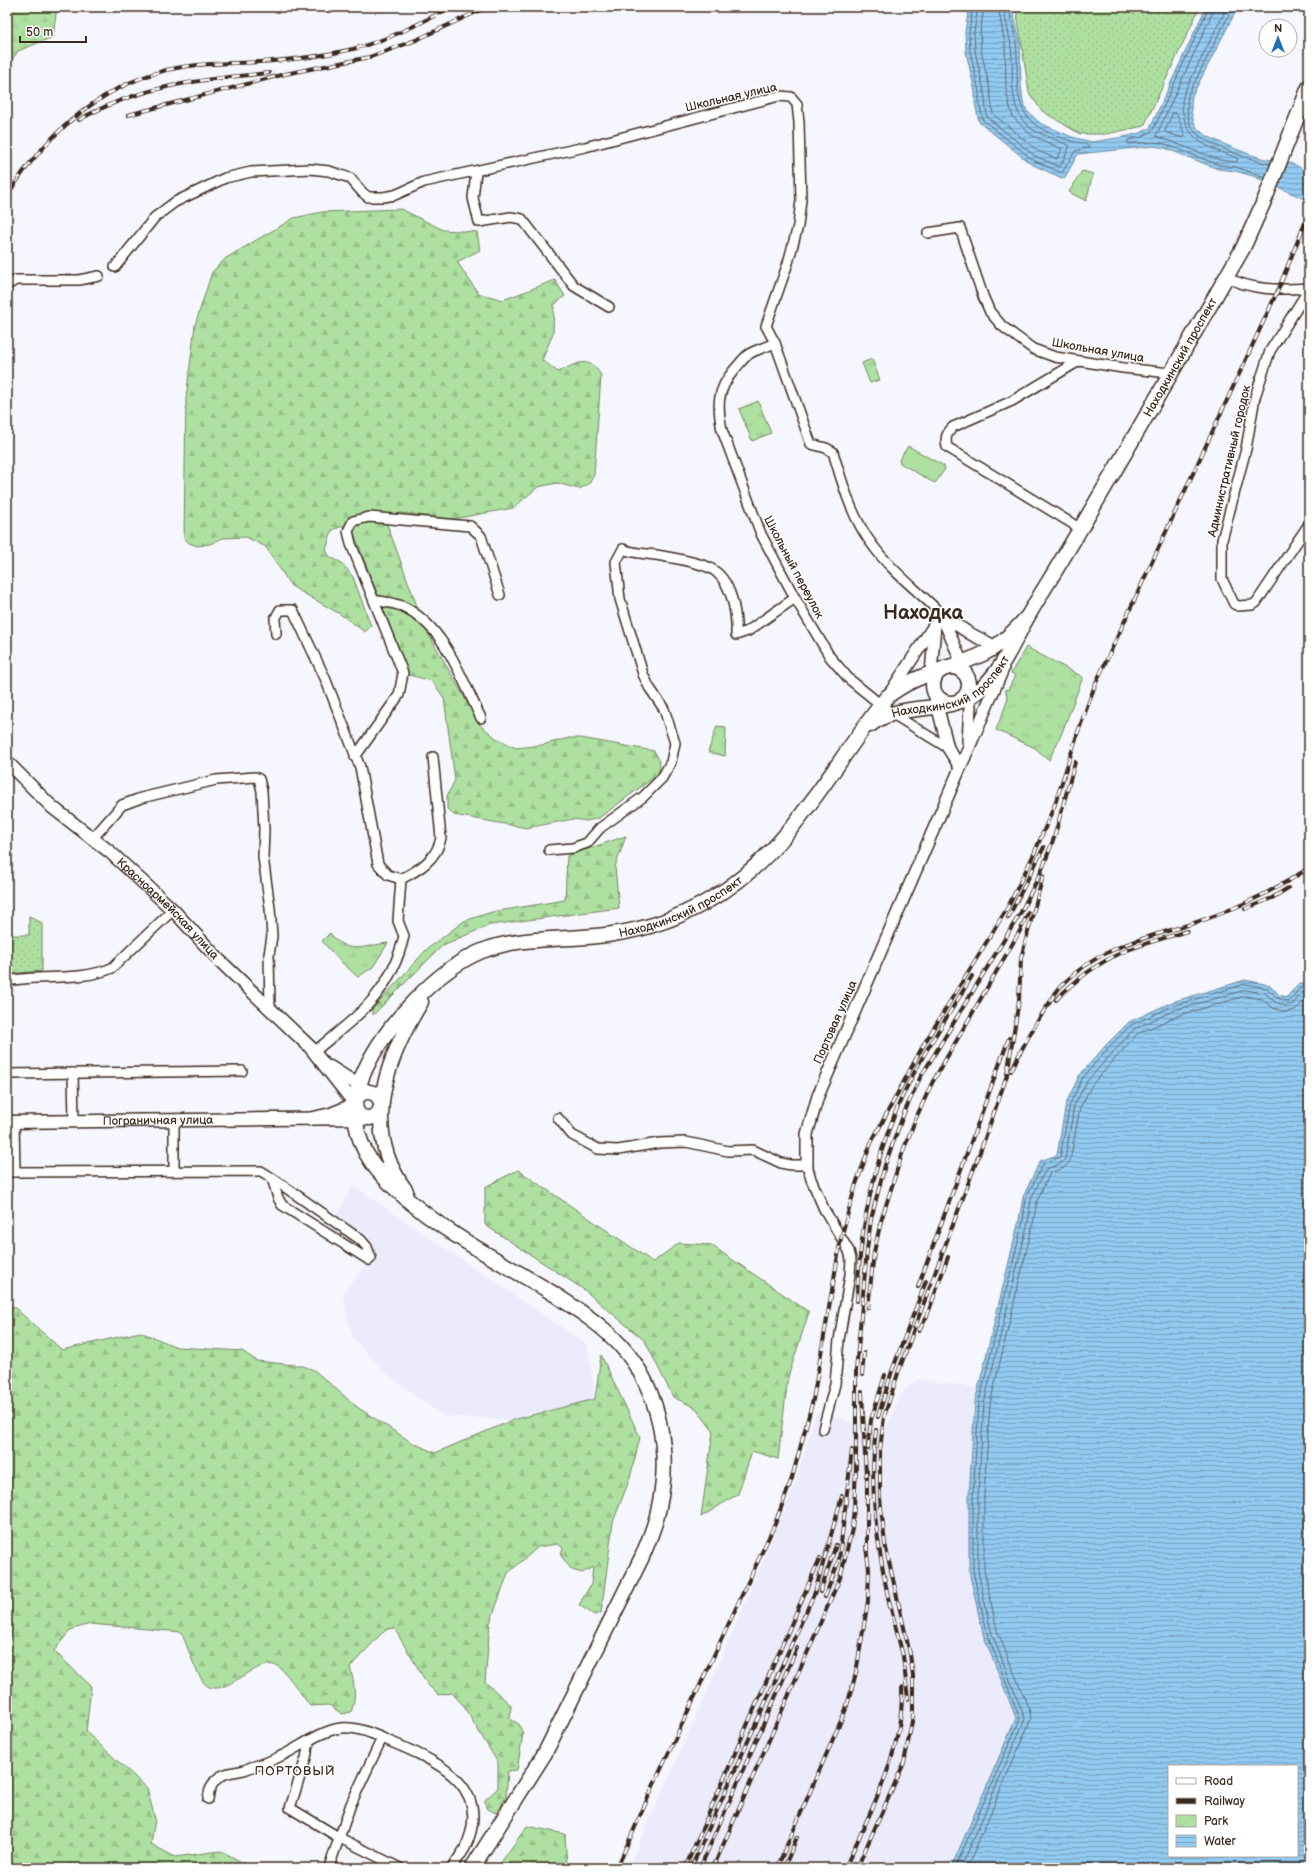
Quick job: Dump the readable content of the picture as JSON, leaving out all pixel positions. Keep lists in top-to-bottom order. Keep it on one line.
{"streets":{"main road":["Находкинский проспект","Красноармейская улица","Пограничная улица"],"street":["Школьная улица","Административный городок","Школьный переулок","Портовая улица"]},"crossings":[["Школьная улица","Находкинский проспект"],["Школьная улица","Школьный переулок"],["Находкинский проспект","Школьный переулок"],["Находкинский проспект","Портовая улица"],["Красноармейская улица","Пограничная улица"]],"districts":["Находка","ПОРТОВЫЙ"],"legend":["Road","Railway","Park","Water"],"scale_bar":"50 m","north":"top"}
